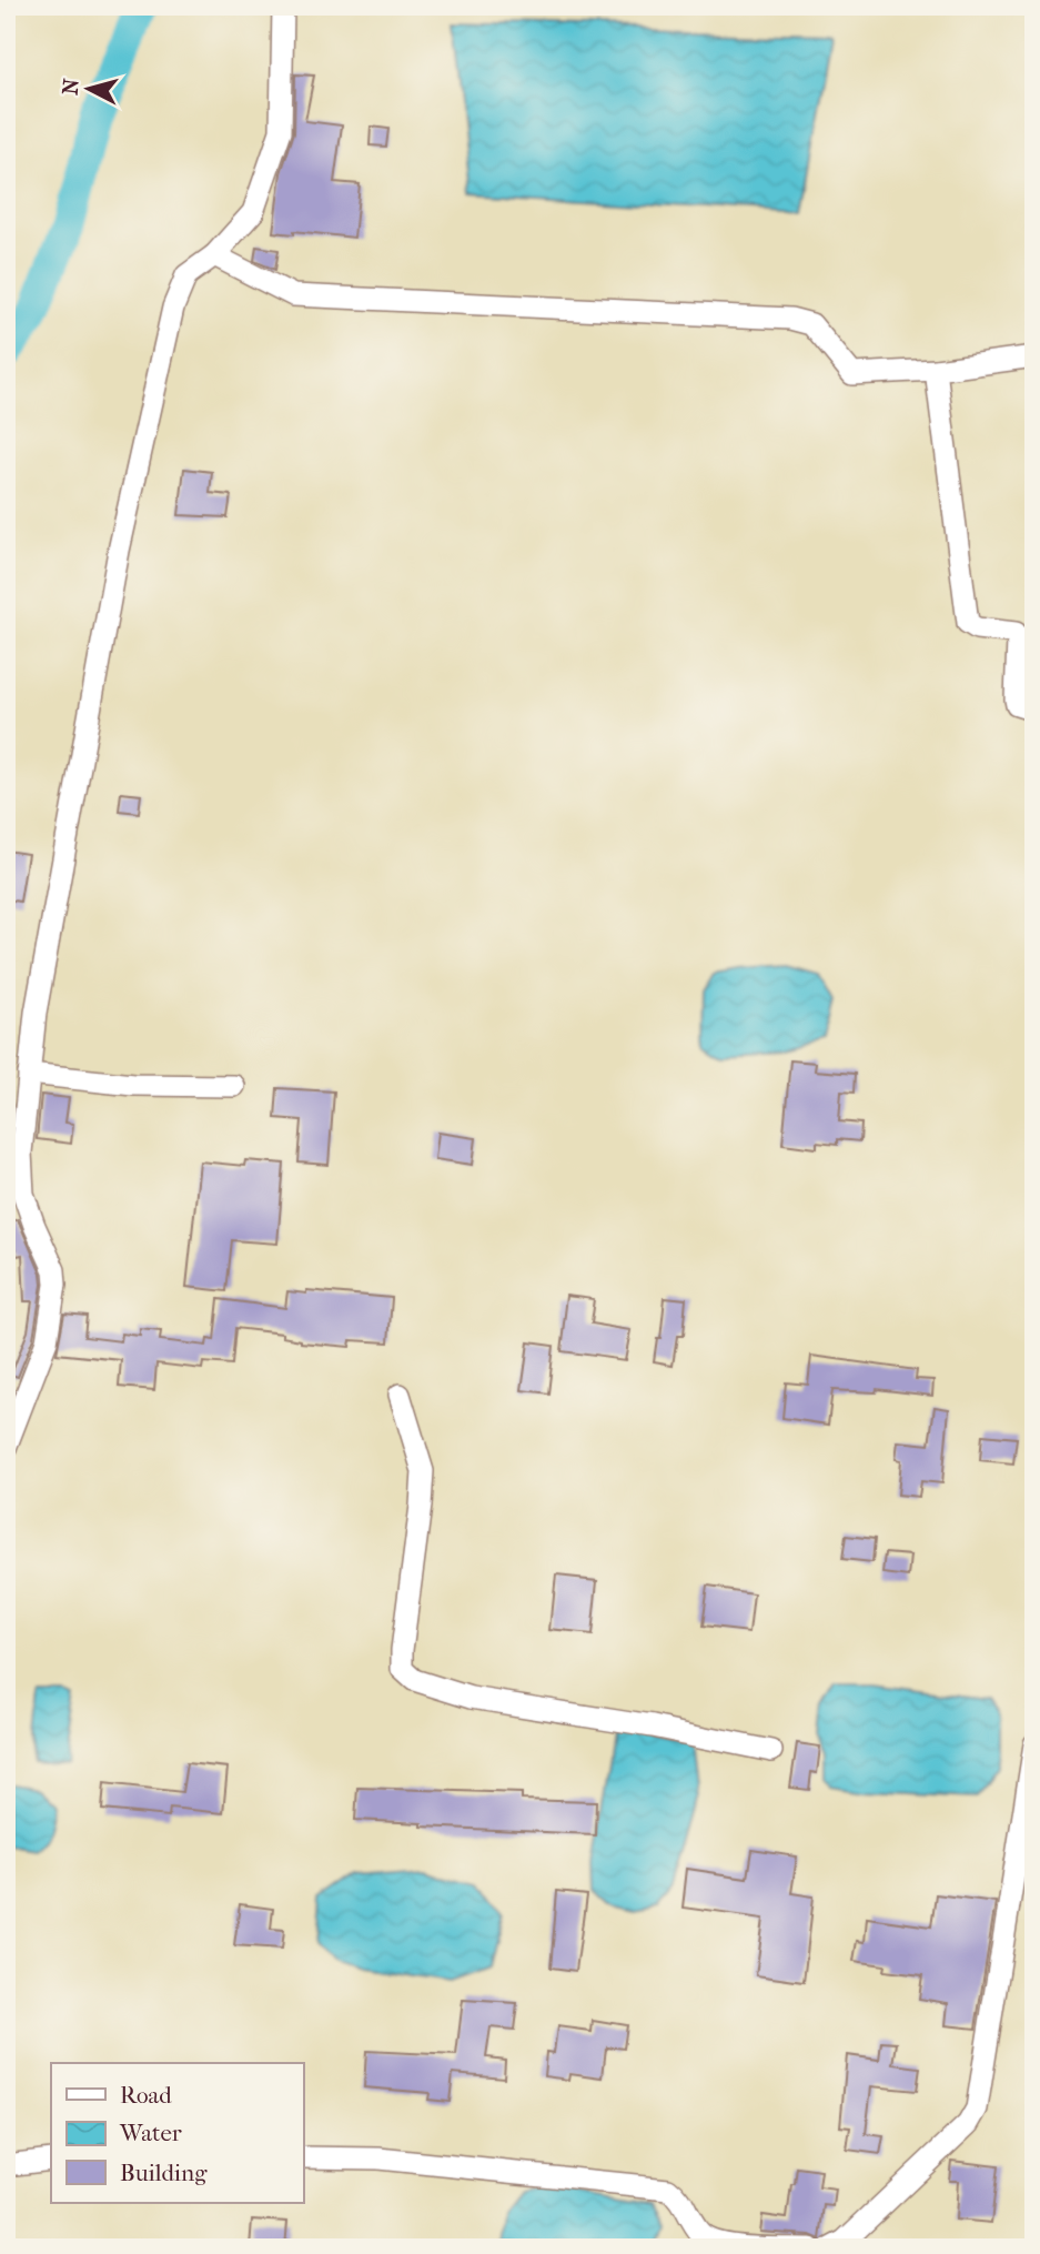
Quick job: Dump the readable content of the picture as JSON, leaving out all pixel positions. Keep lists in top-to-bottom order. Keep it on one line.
{"legend":["Road","Water","Building"],"north":"left"}
